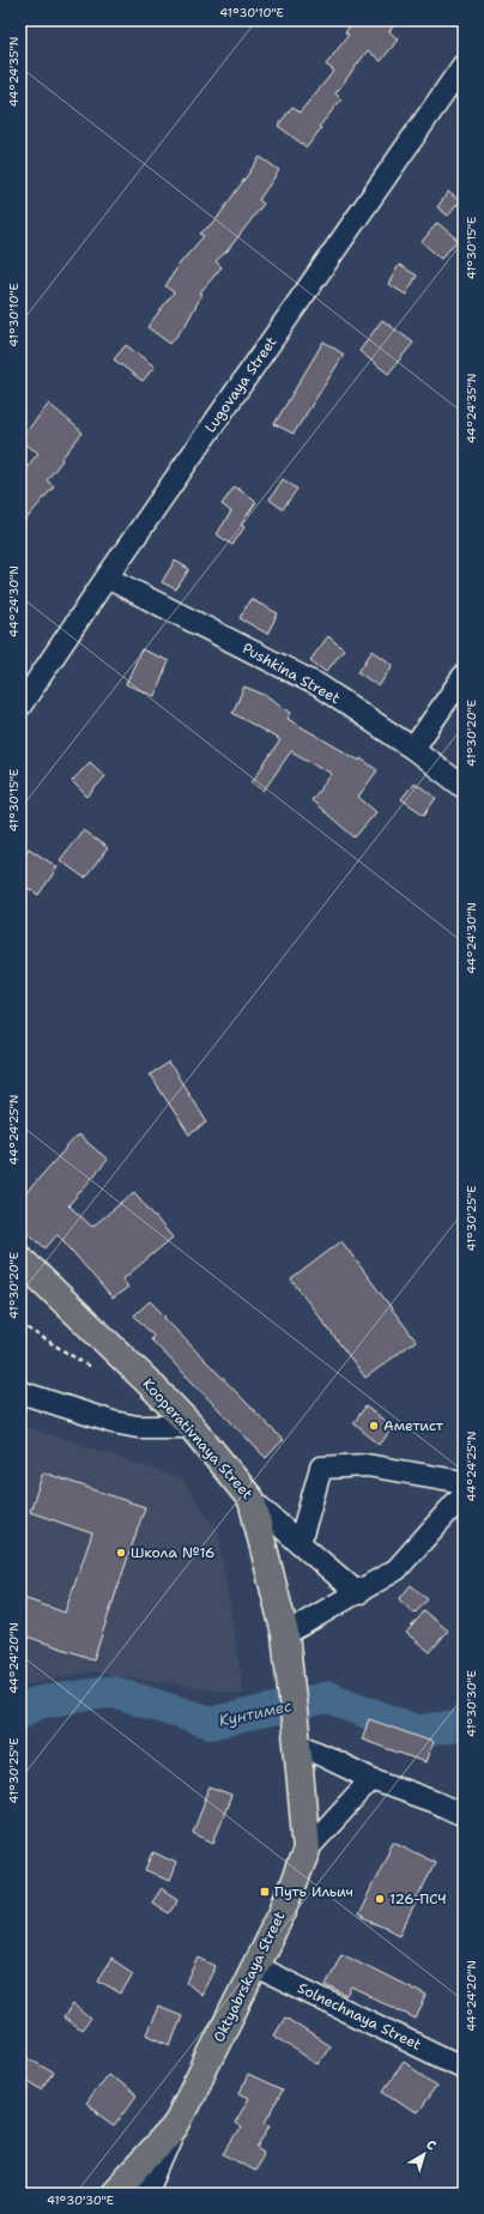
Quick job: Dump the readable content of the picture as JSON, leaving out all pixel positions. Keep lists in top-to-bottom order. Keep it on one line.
{"streets":{"main road":["Kooperativnaya Street","Oktyabrskaya Street"],"street":["Lugovaya Street","Pushkina Street","Solnechnaya Street"]},"crossings":[["Lugovaya Street","Pushkina Street"],["Kooperativnaya Street","Oktyabrskaya Street"],["Oktyabrskaya Street","Solnechnaya Street"]],"water":["Кунтимес"],"places":{"other":["Аметист","Школа №16","126-ПСЧ"],"transit":["Путь Ильич"]},"north":"top right","coordinates":["41°30'10\"E","44°24'35\"N","41°30'15\"E","44°24'30\"N","41°30'20\"E","44°24'25\"N","41°30'25\"E","44°24'20\"N","41°30'30\"E"]}
